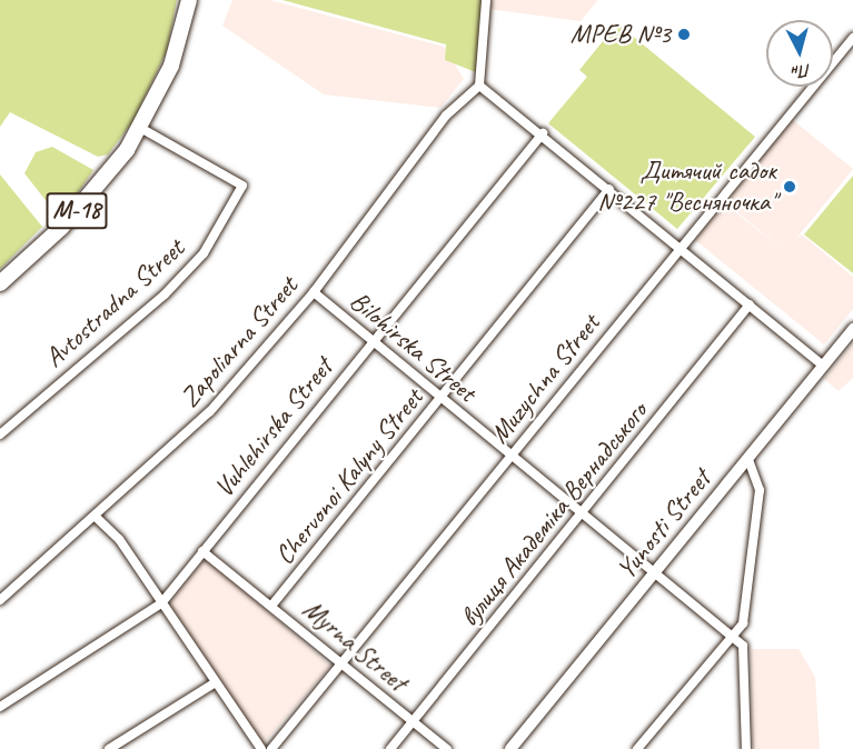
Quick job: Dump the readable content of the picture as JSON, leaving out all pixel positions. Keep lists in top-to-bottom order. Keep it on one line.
{"streets":{"highway":["М-18"],"street":["Avtostradna Street","Zapoliarna Street","Bilohirska Street","Muzychna Street","Vuhlehirska Street","Chervonoi Kalyny Street","вулиця Академіка Вернадського","Yunosti Street","Myrna Street"]},"crossings":[["М-18","Avtostradna Street"],["Zapoliarna Street","Bilohirska Street"],["Bilohirska Street","Muzychna Street"],["Bilohirska Street","Vuhlehirska Street"],["Bilohirska Street","Chervonoi Kalyny Street"],["Bilohirska Street","вулиця Академіка Вернадського"],["Bilohirska Street","Yunosti Street"],["Muzychna Street","Myrna Street"],["Vuhlehirska Street","Myrna Street"],["Chervonoi Kalyny Street","Myrna Street"],["вулиця Академіка Вернадського","Myrna Street"]],"places":["МРЕВ №3","Дитячий садок №227 \"Весняночка\""],"north":"bottom"}
